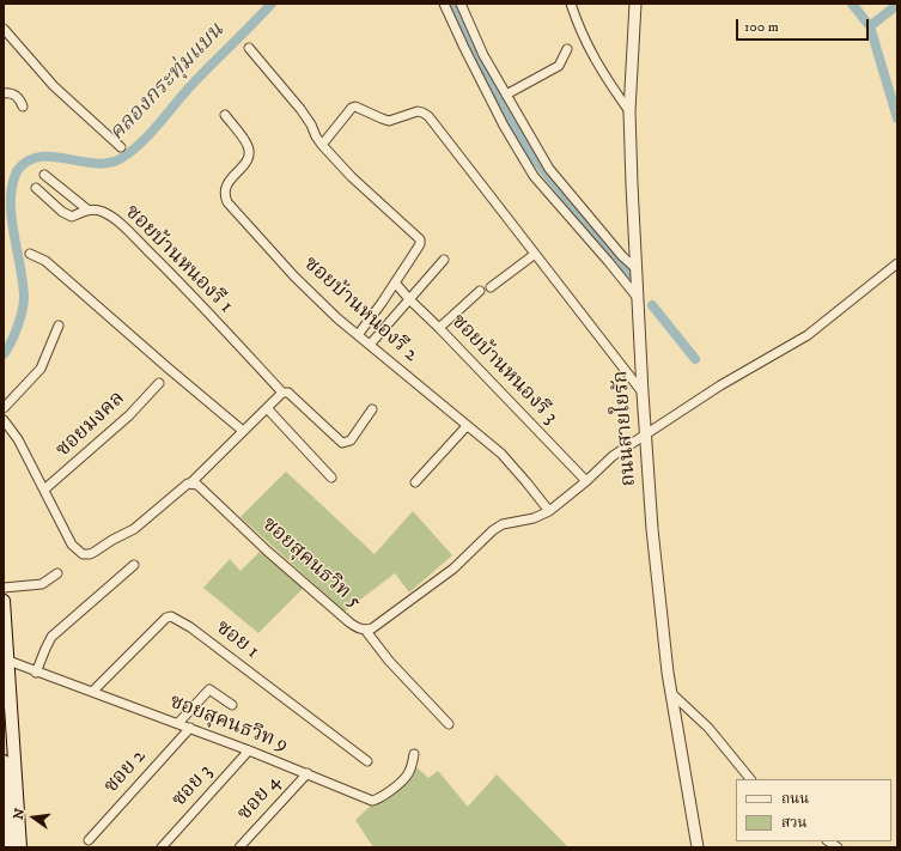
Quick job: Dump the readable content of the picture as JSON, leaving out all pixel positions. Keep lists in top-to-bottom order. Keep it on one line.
{"streets":{"street":["ซอยบ้านหนองรี 1","ซอยบ้านหนองรี 2","ซอยบ้านหนองรี 3","ซอยมงคล","ถนนสายใยรัก","ซอยสุคนธวิท 5","ซอย 1","ซอยสุคนธวิท 9","ซอย 2","ซอย 3","ซอย 4"]},"crossings":[["ซอยบ้านหนองรี 2","ซอยสุคนธวิท 5"],["ซอยบ้านหนองรี 3","ซอยสุคนธวิท 5"],["ถนนสายใยรัก","ซอยสุคนธวิท 5"],["ซอย 1","ซอยสุคนธวิท 9"],["ซอยสุคนธวิท 9","ซอย 2"],["ซอยสุคนธวิท 9","ซอย 3"],["ซอยสุคนธวิท 9","ซอย 4"]],"water":["คลองกระทุ่มแบน"],"legend":["ถนน","สวน"],"scale_bar":"100 m","north":"left"}
